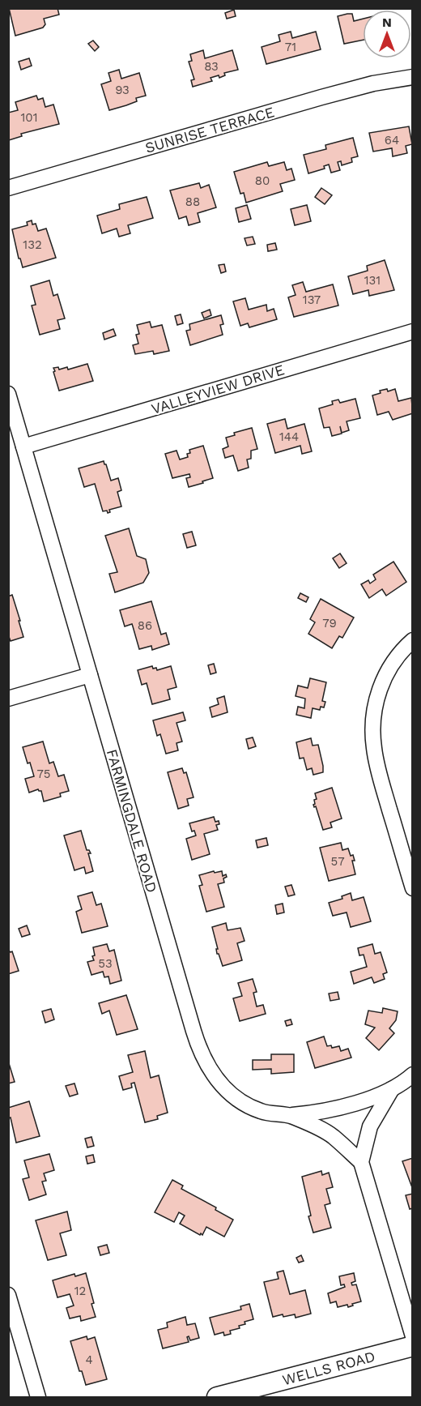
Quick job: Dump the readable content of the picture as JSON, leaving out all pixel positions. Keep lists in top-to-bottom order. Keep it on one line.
{"streets":{"main road":["WELLS ROAD"],"street":["SUNRISE TERRACE","VALLEYVIEW DRIVE","FARMINGDALE ROAD"]},"crossings":[["VALLEYVIEW DRIVE","FARMINGDALE ROAD"]],"house_numbers":["71","83","93","101","64","80","88","132","131","137","144","79","86","75","57","53","12","4"],"north":"top"}
